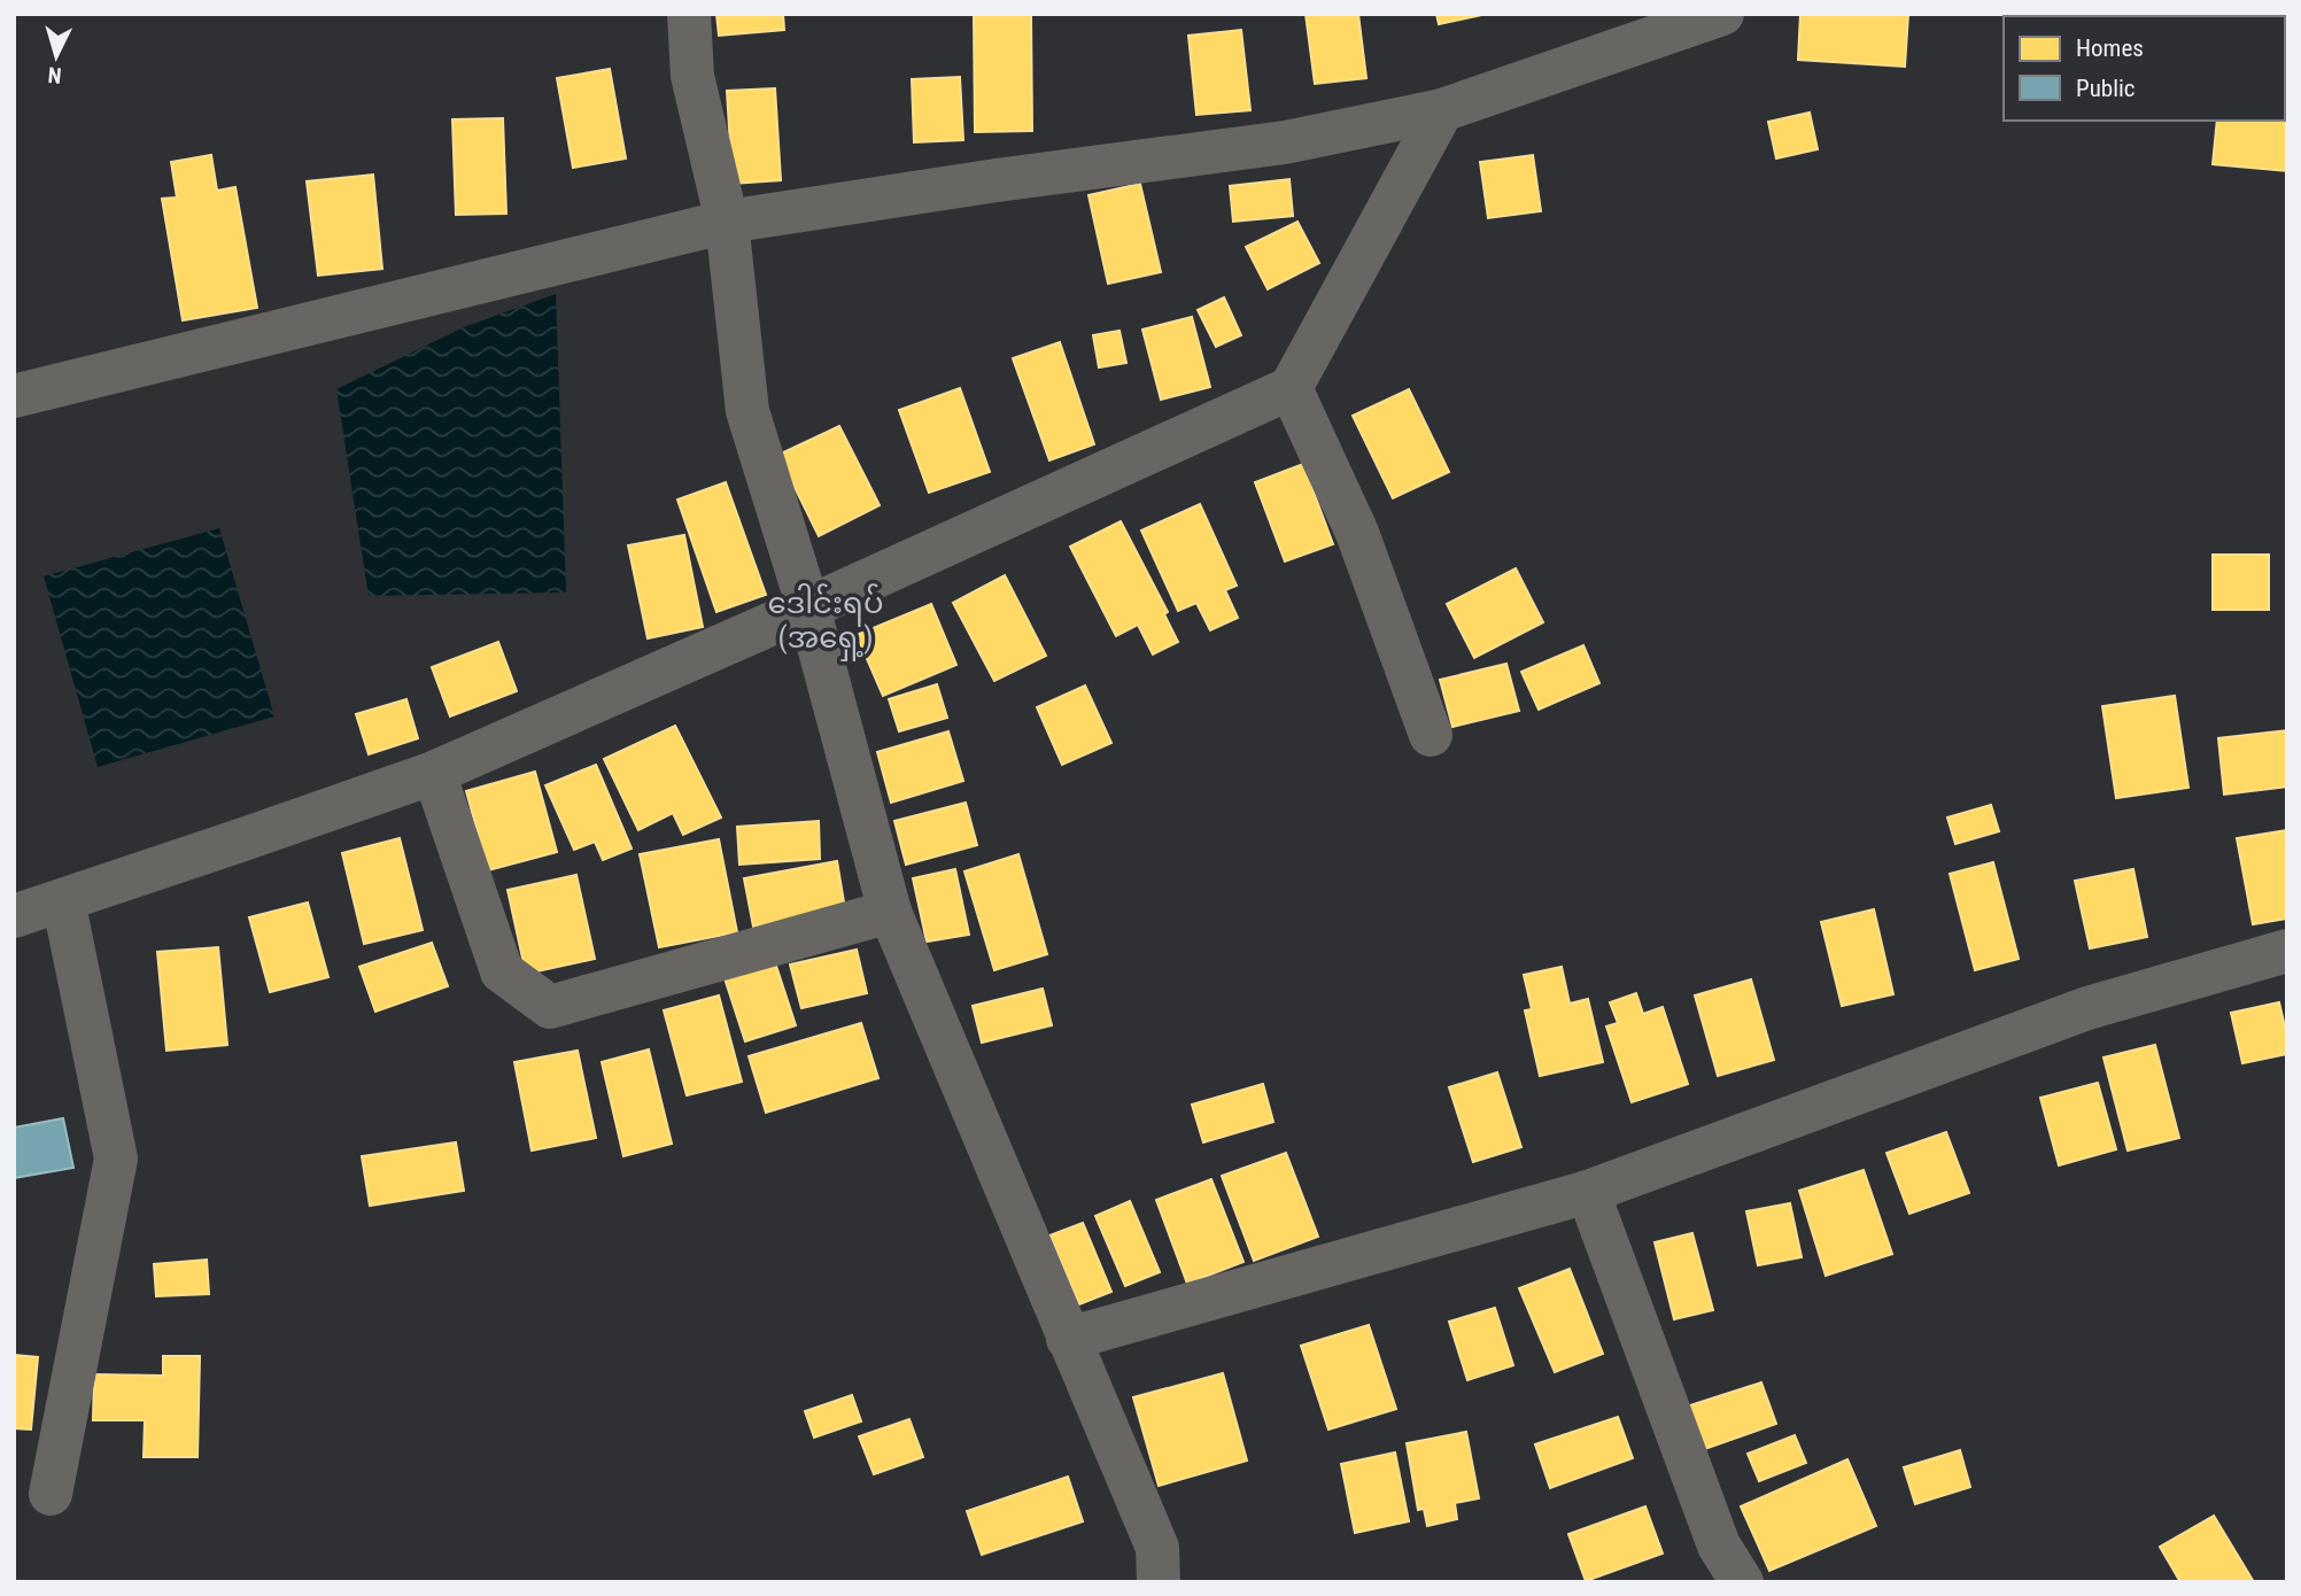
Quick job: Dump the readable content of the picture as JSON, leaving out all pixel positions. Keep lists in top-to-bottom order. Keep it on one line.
{"districts":["ဒေါင်းရပ် (အရှေ့)"],"legend":["Homes","Public"],"north":"bottom"}
